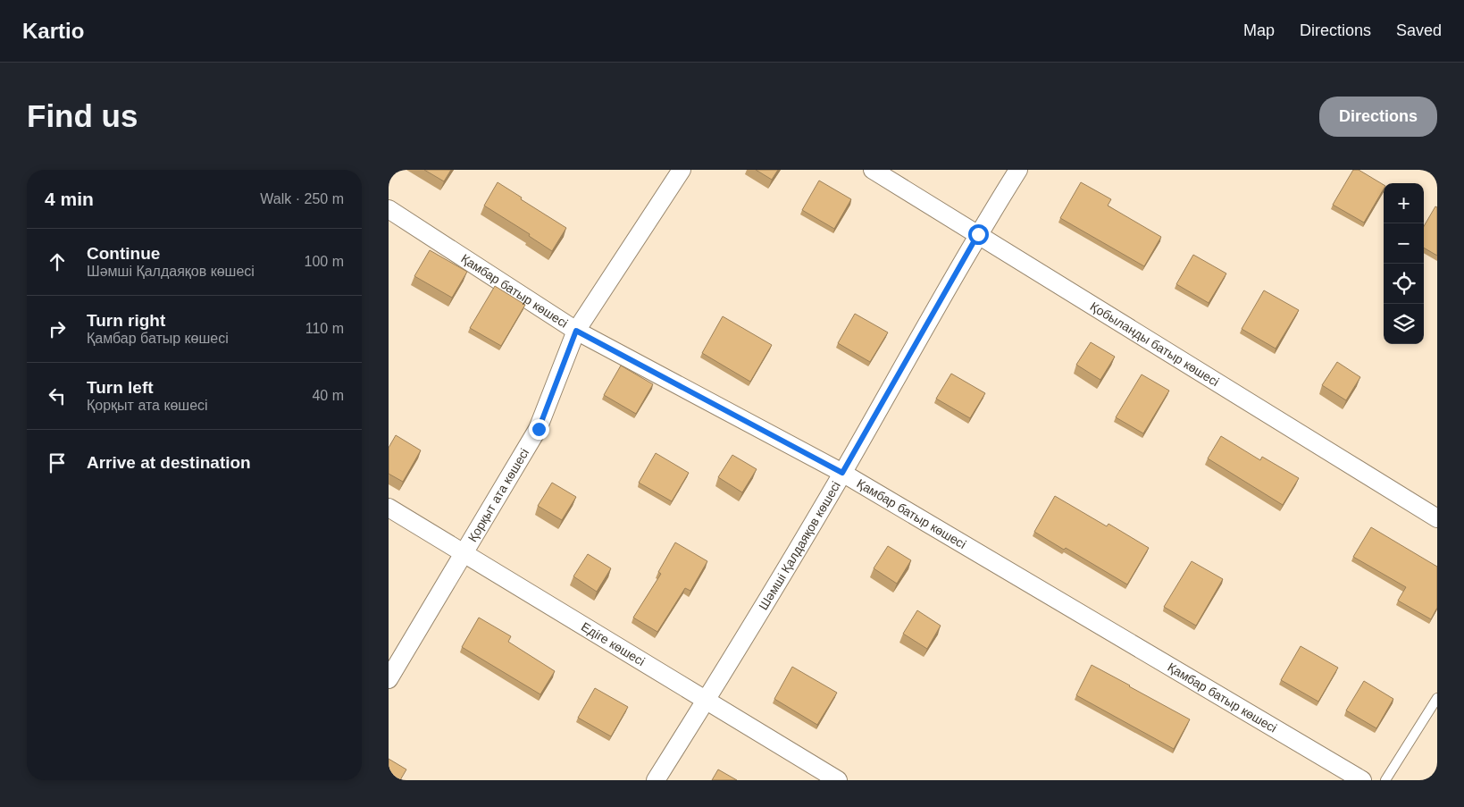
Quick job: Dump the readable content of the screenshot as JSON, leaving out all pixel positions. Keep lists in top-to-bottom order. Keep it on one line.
{"streets":{"street":["Қамбар батыр көшесі","Қобыланды батыр көшесі","Қорқыт ата көшесі","Шәмші Қалдаяқов көшесі","Едіге көшесі"]},"crossings":[["Қамбар батыр көшесі","Қорқыт ата көшесі"],["Қамбар батыр көшесі","Шәмші Қалдаяқов көшесі"],["Қобыланды батыр көшесі","Шәмші Қалдаяқов көшесі"],["Қорқыт ата көшесі","Едіге көшесі"],["Шәмші Қалдаяқов көшесі","Едіге көшесі"]],"page":{"header":"Kartio","nav":["Map","Directions","Saved"],"buttons":"Directions","title":"Find us","heading":["4 min","Walk · 250 m"],"map_buttons":["+","−"],"list":[["Continue","Шәмші Қалдаяқов көшесі","100 m"],["Turn right","Қамбар батыр көшесі","110 m"],["Turn left","Қорқыт ата көшесі","40 m"],"Arrive at destination"]}}
